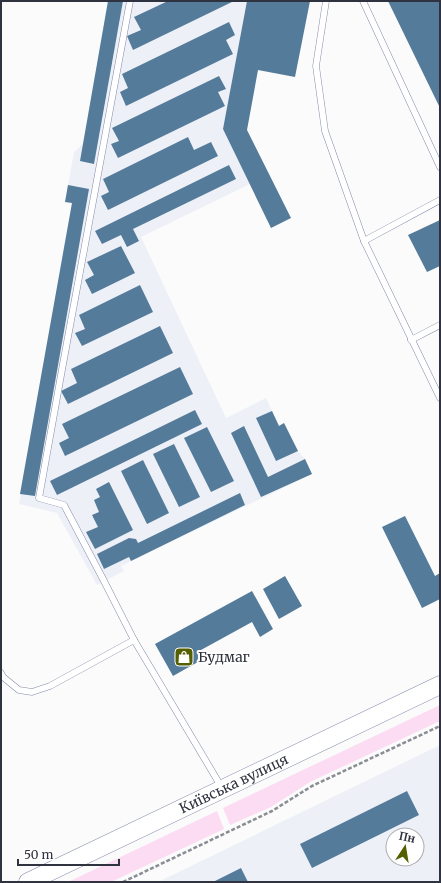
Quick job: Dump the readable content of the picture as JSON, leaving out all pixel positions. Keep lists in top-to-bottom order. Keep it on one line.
{"streets":{"main road":["Київська вулиця"]},"places":{"shop":["Будмаг"]},"scale_bar":"50 m","north":"top"}
